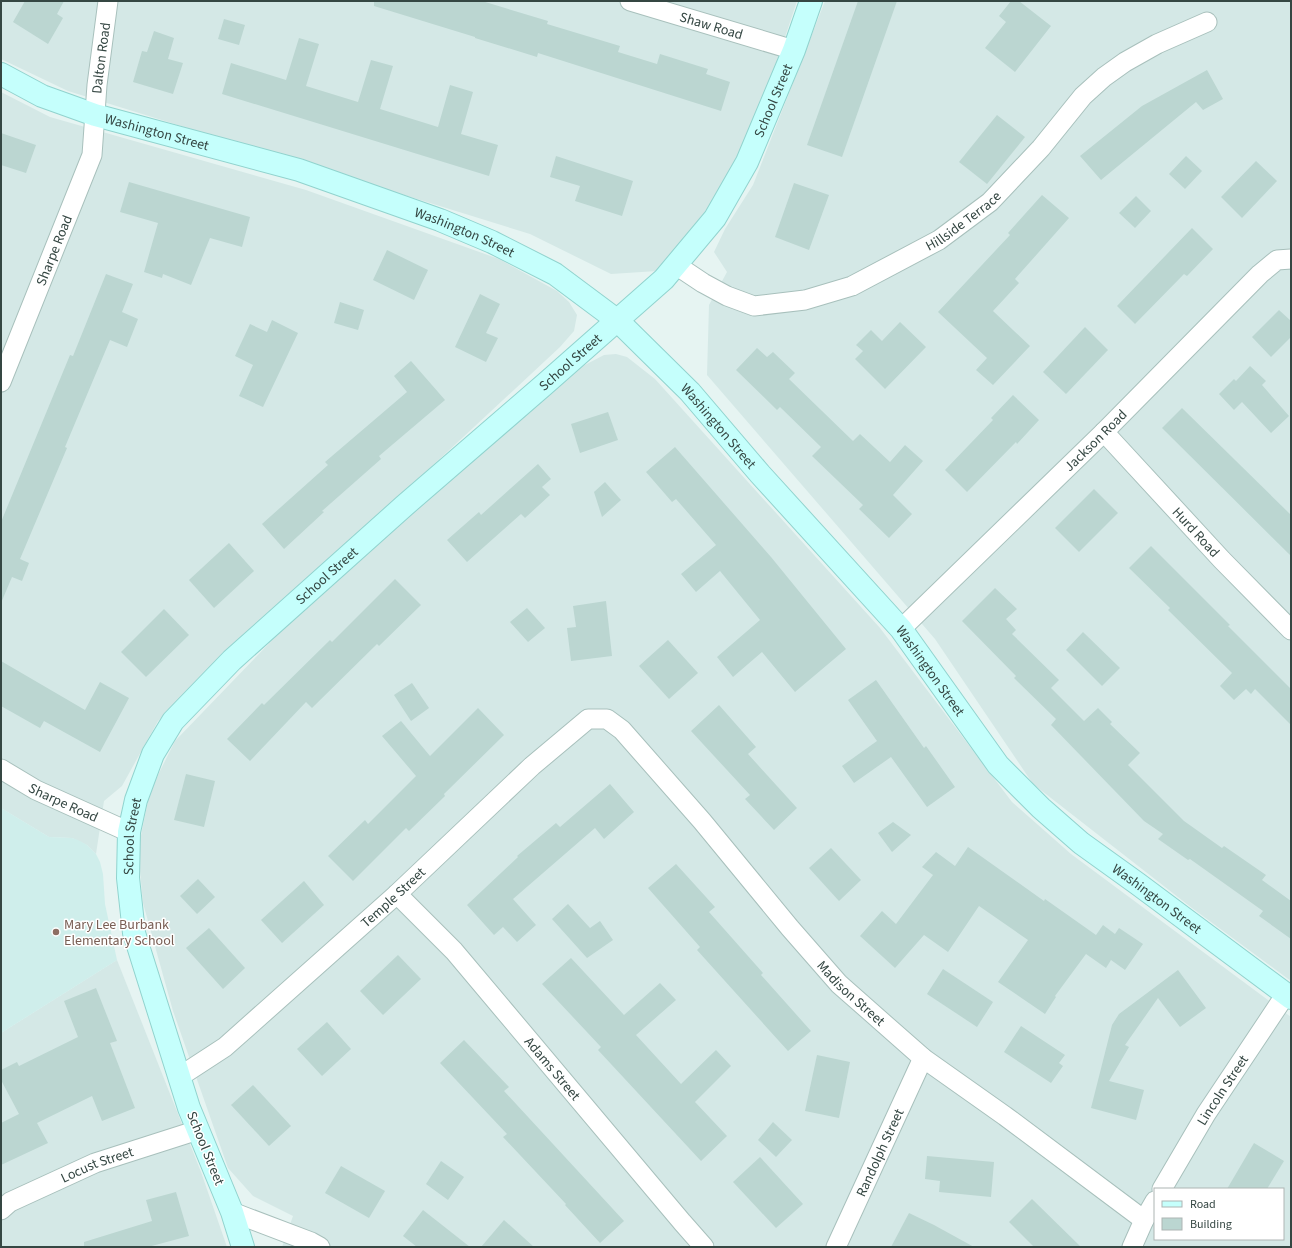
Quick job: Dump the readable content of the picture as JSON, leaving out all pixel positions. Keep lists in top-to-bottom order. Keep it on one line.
{"streets":{"street":["Shaw Road","Dalton Road","School Street","Washington Street","Hillside Terrace","Sharpe Road","Jackson Road","Hurd Road","Temple Street","Madison Street","Adams Street","Lincoln Street","Randolph Street","Locust Street"]},"crossings":[["Shaw Road","School Street"],["Dalton Road","Washington Street"],["Dalton Road","Sharpe Road"],["School Street","Washington Street"],["School Street","Hillside Terrace"],["School Street","Sharpe Road"],["School Street","Temple Street"],["School Street","Locust Street"],["Washington Street","Sharpe Road"],["Washington Street","Jackson Road"],["Washington Street","Lincoln Street"],["Jackson Road","Hurd Road"],["Temple Street","Madison Street"],["Temple Street","Adams Street"],["Madison Street","Randolph Street"]],"places":["Mary Lee Burbank Elementary School"],"legend":["Road","Building"]}
